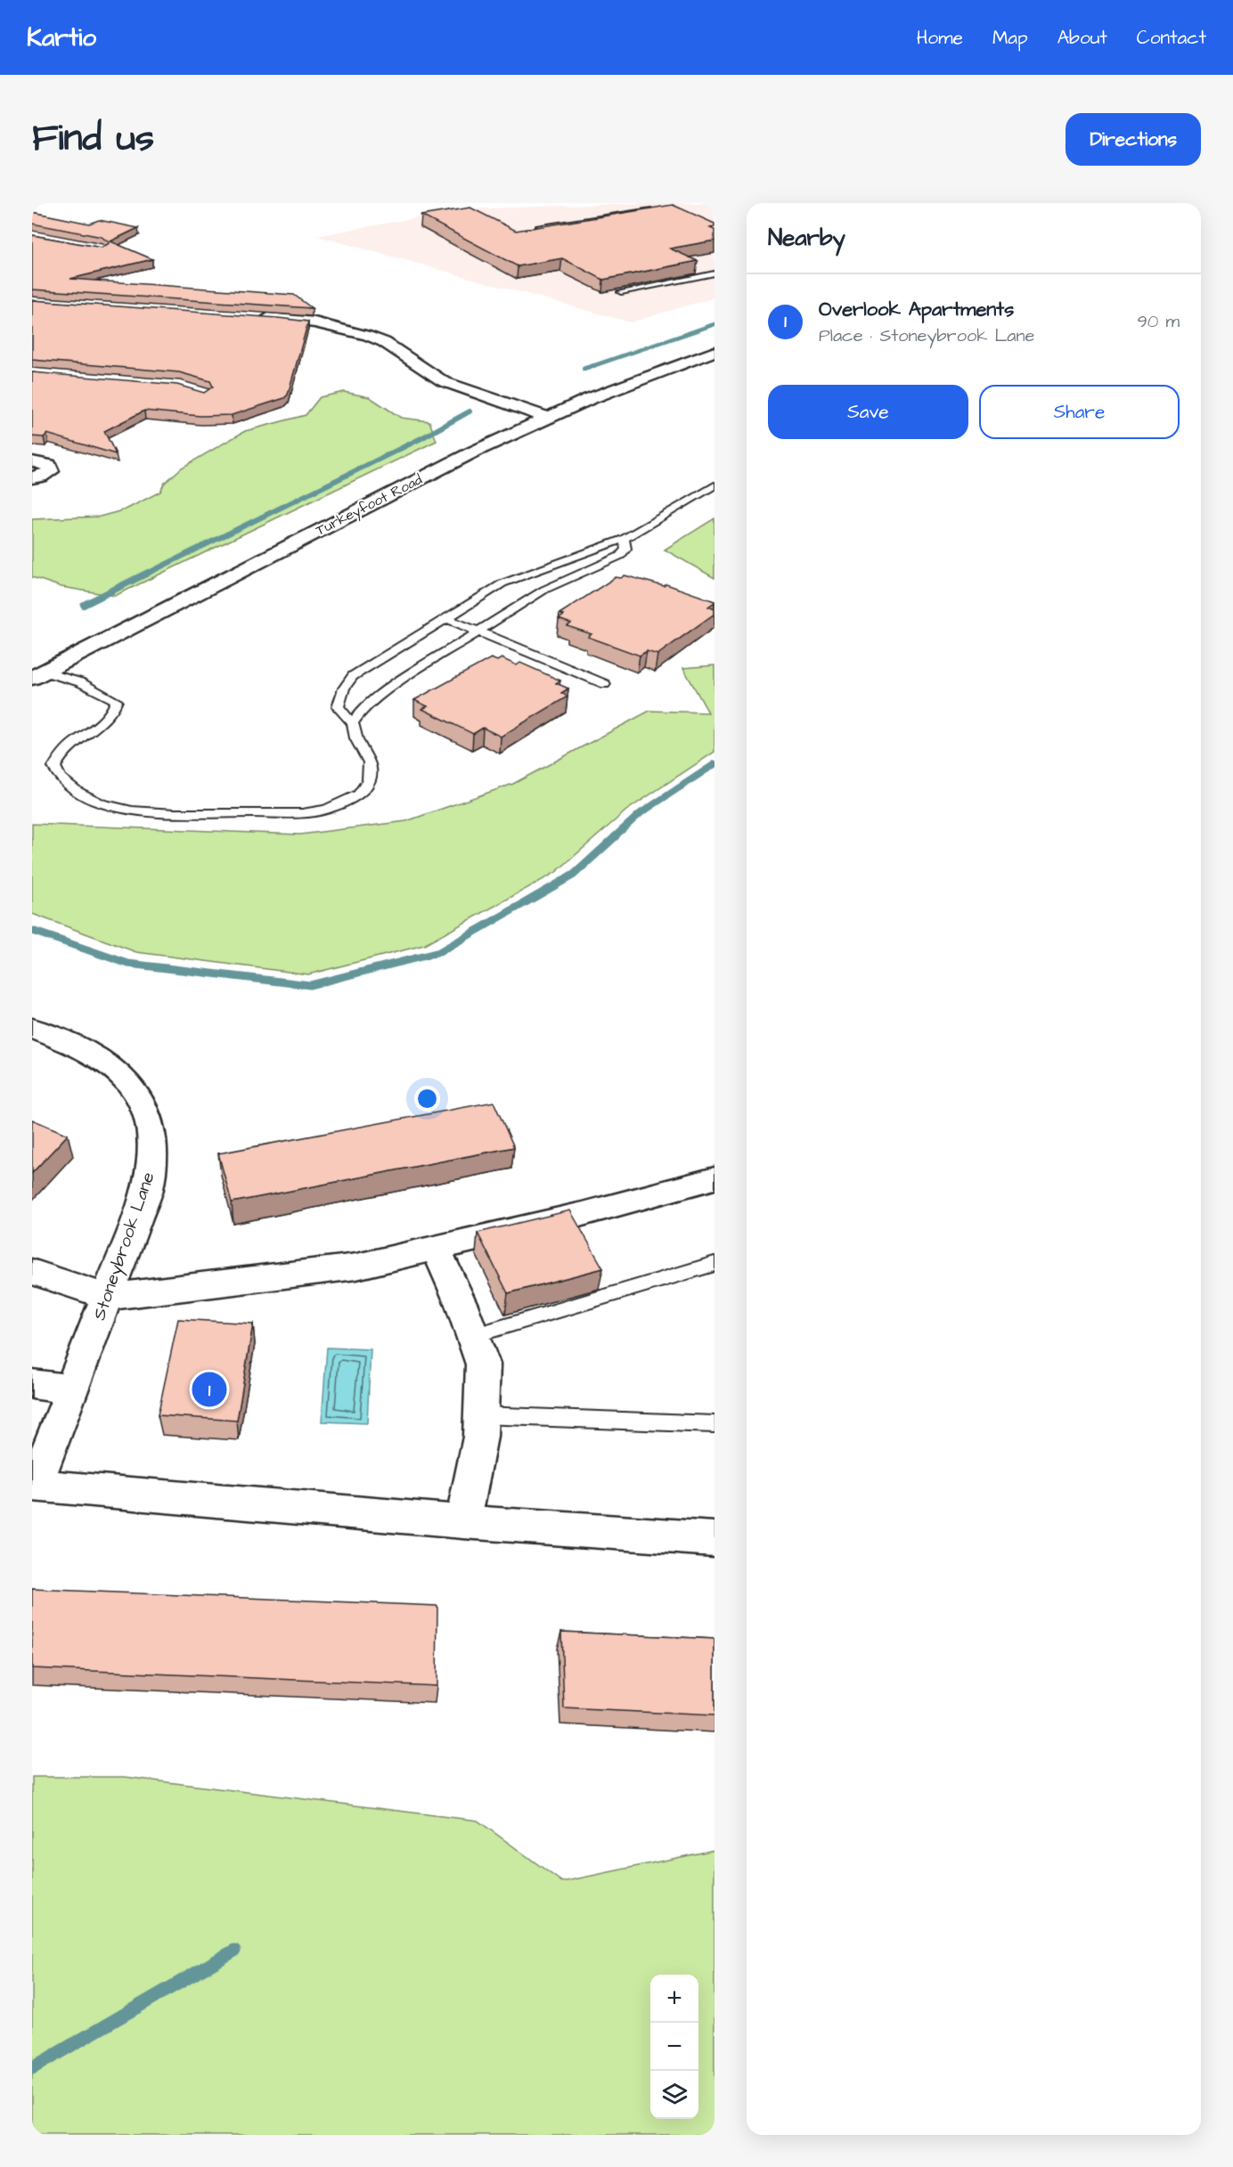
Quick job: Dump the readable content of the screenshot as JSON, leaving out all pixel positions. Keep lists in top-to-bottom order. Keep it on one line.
{"streets":{"street":["Turkeyfoot Road","Stoneybrook Lane"]},"page":{"header":"Kartio","nav":["Home","Map","About","Contact"],"title":"Find us","buttons":["Directions",["Save","Share"]],"heading":"Nearby","list":[{"mark":"1","name":"Overlook Apartments","note":"Place · Stoneybrook Lane","value":"90 m"}],"pins":"1","map_buttons":["+","−"]}}
